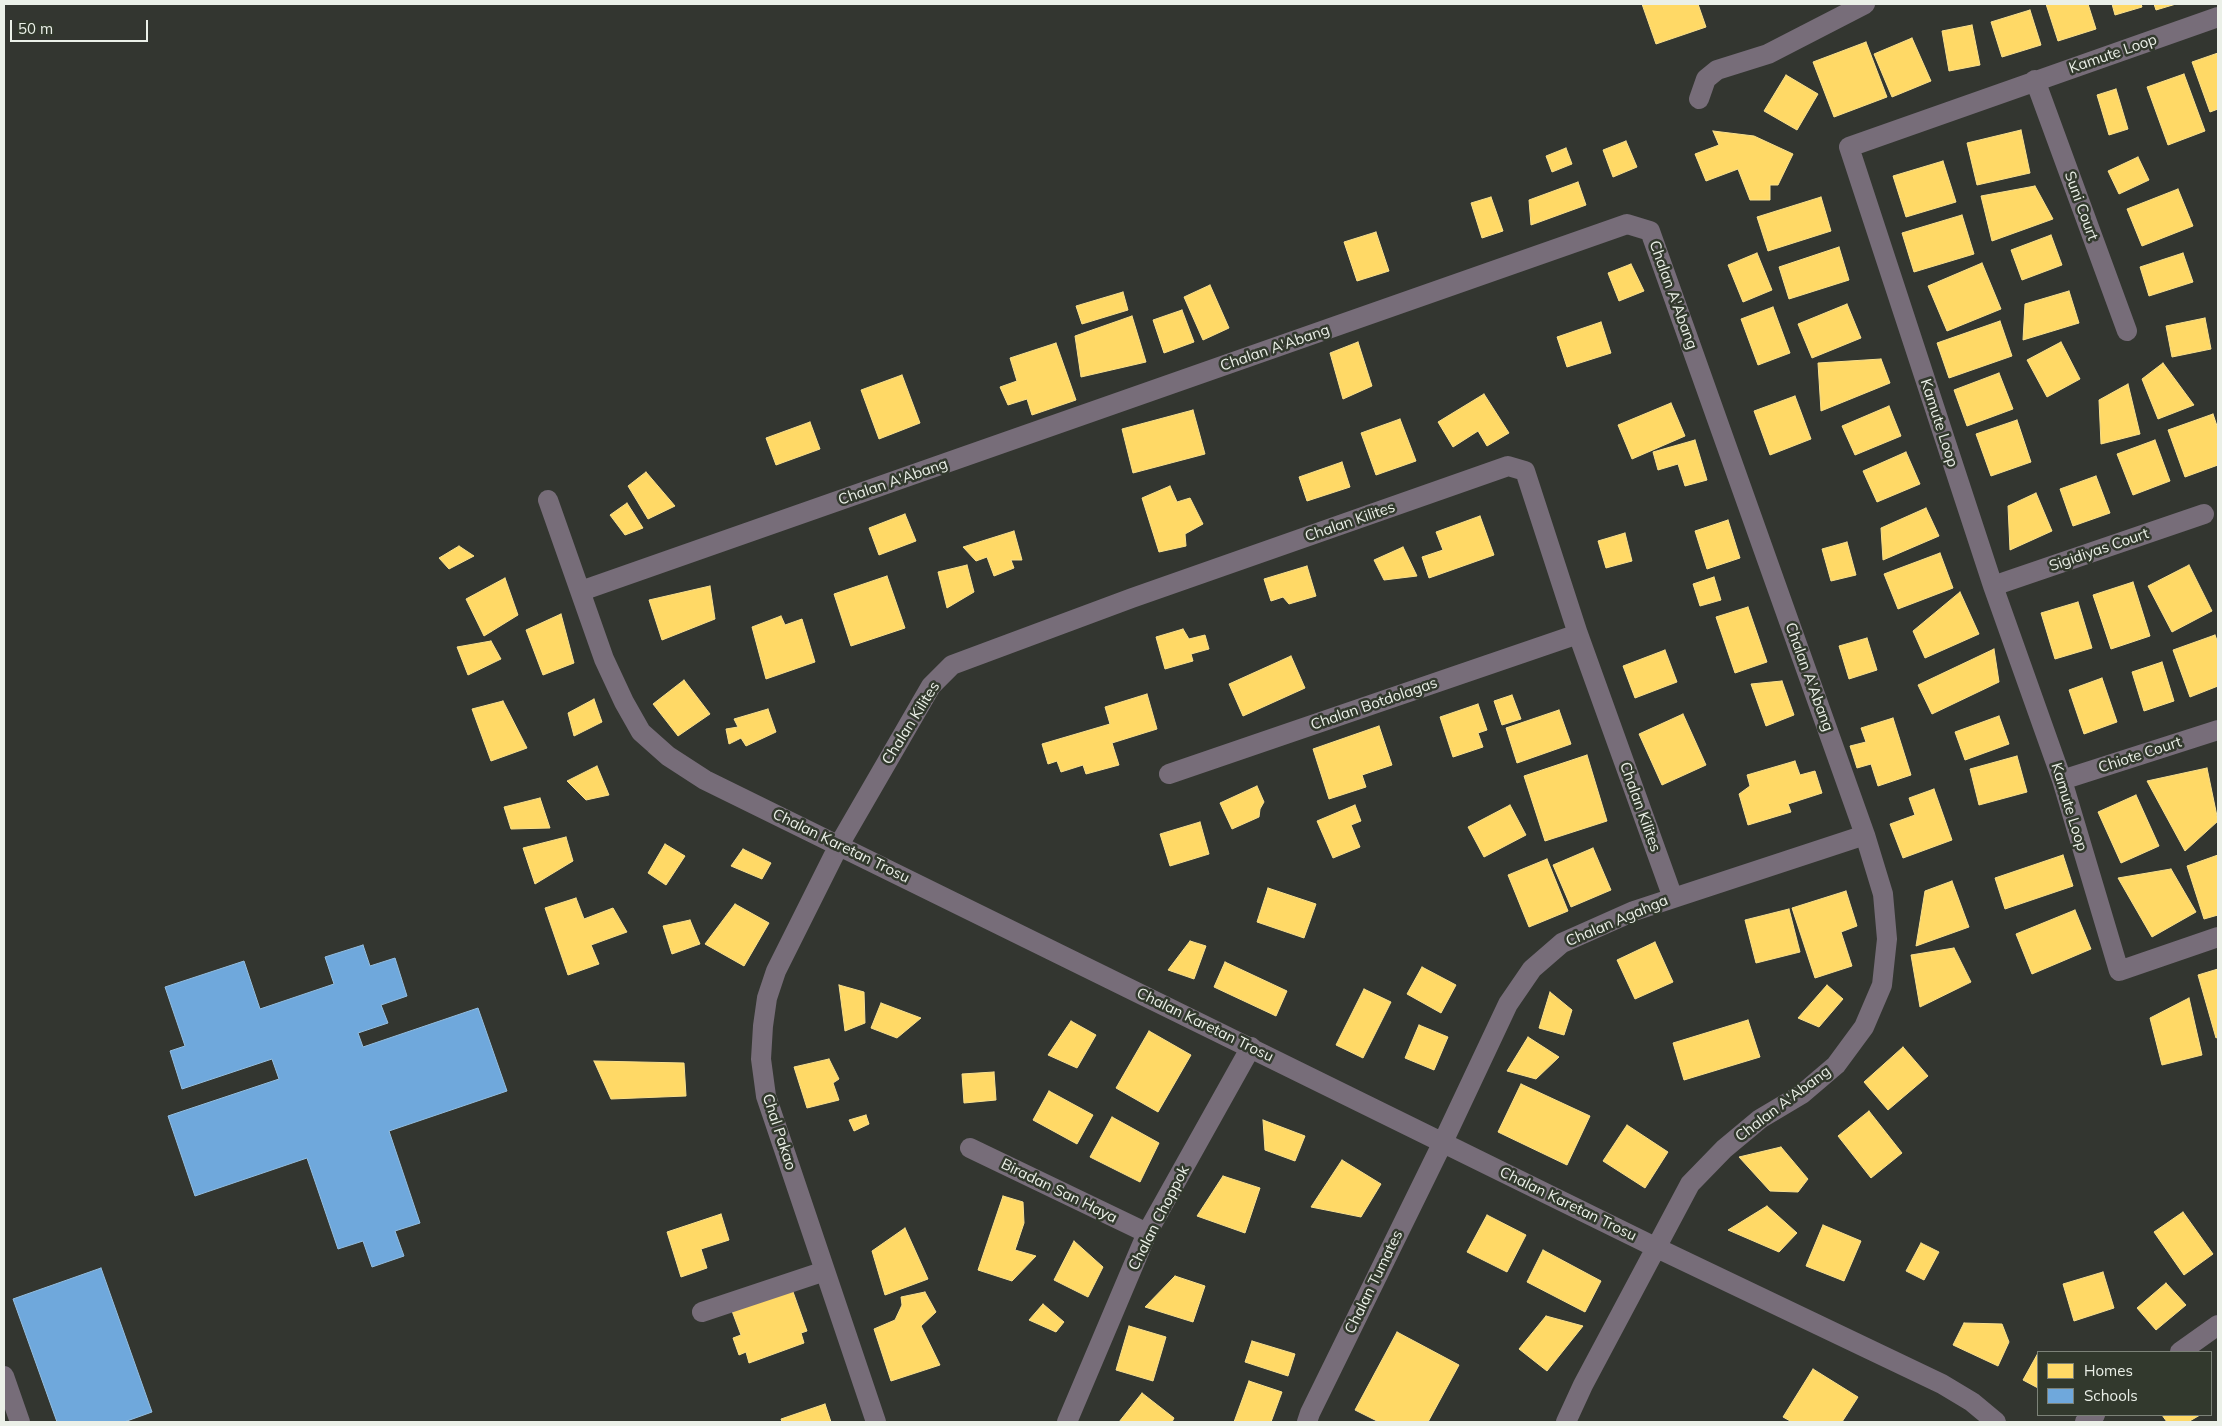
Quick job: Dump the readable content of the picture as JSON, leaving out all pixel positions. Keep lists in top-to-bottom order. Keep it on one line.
{"streets":{"street":["Kamute Loop","Suni Court","Chalan A'Abang","Chalan Kilites","Sigidiyas Court","Chalan Botdolagas","Chiote Court","Chalan Karetan Trosu","Chalan Agahga","Chal Pakao","Biradan San Haya","Chalan Choppok","Chalan Tumates"]},"crossings":[["Kamute Loop","Suni Court"],["Kamute Loop","Sigidiyas Court"],["Kamute Loop","Chiote Court"],["Chalan A'Abang","Chalan Karetan Trosu"],["Chalan A'Abang","Chalan Agahga"],["Chalan Kilites","Chalan Botdolagas"],["Chalan Kilites","Chalan Karetan Trosu"],["Chalan Kilites","Chalan Agahga"],["Chalan Kilites","Chal Pakao"],["Chalan Karetan Trosu","Chalan Agahga"],["Chalan Karetan Trosu","Chal Pakao"],["Chalan Karetan Trosu","Chalan Choppok"],["Chalan Karetan Trosu","Chalan Tumates"],["Chalan Agahga","Chalan Tumates"],["Biradan San Haya","Chalan Choppok"]],"legend":["Homes","Schools"],"scale_bar":"50 m"}
